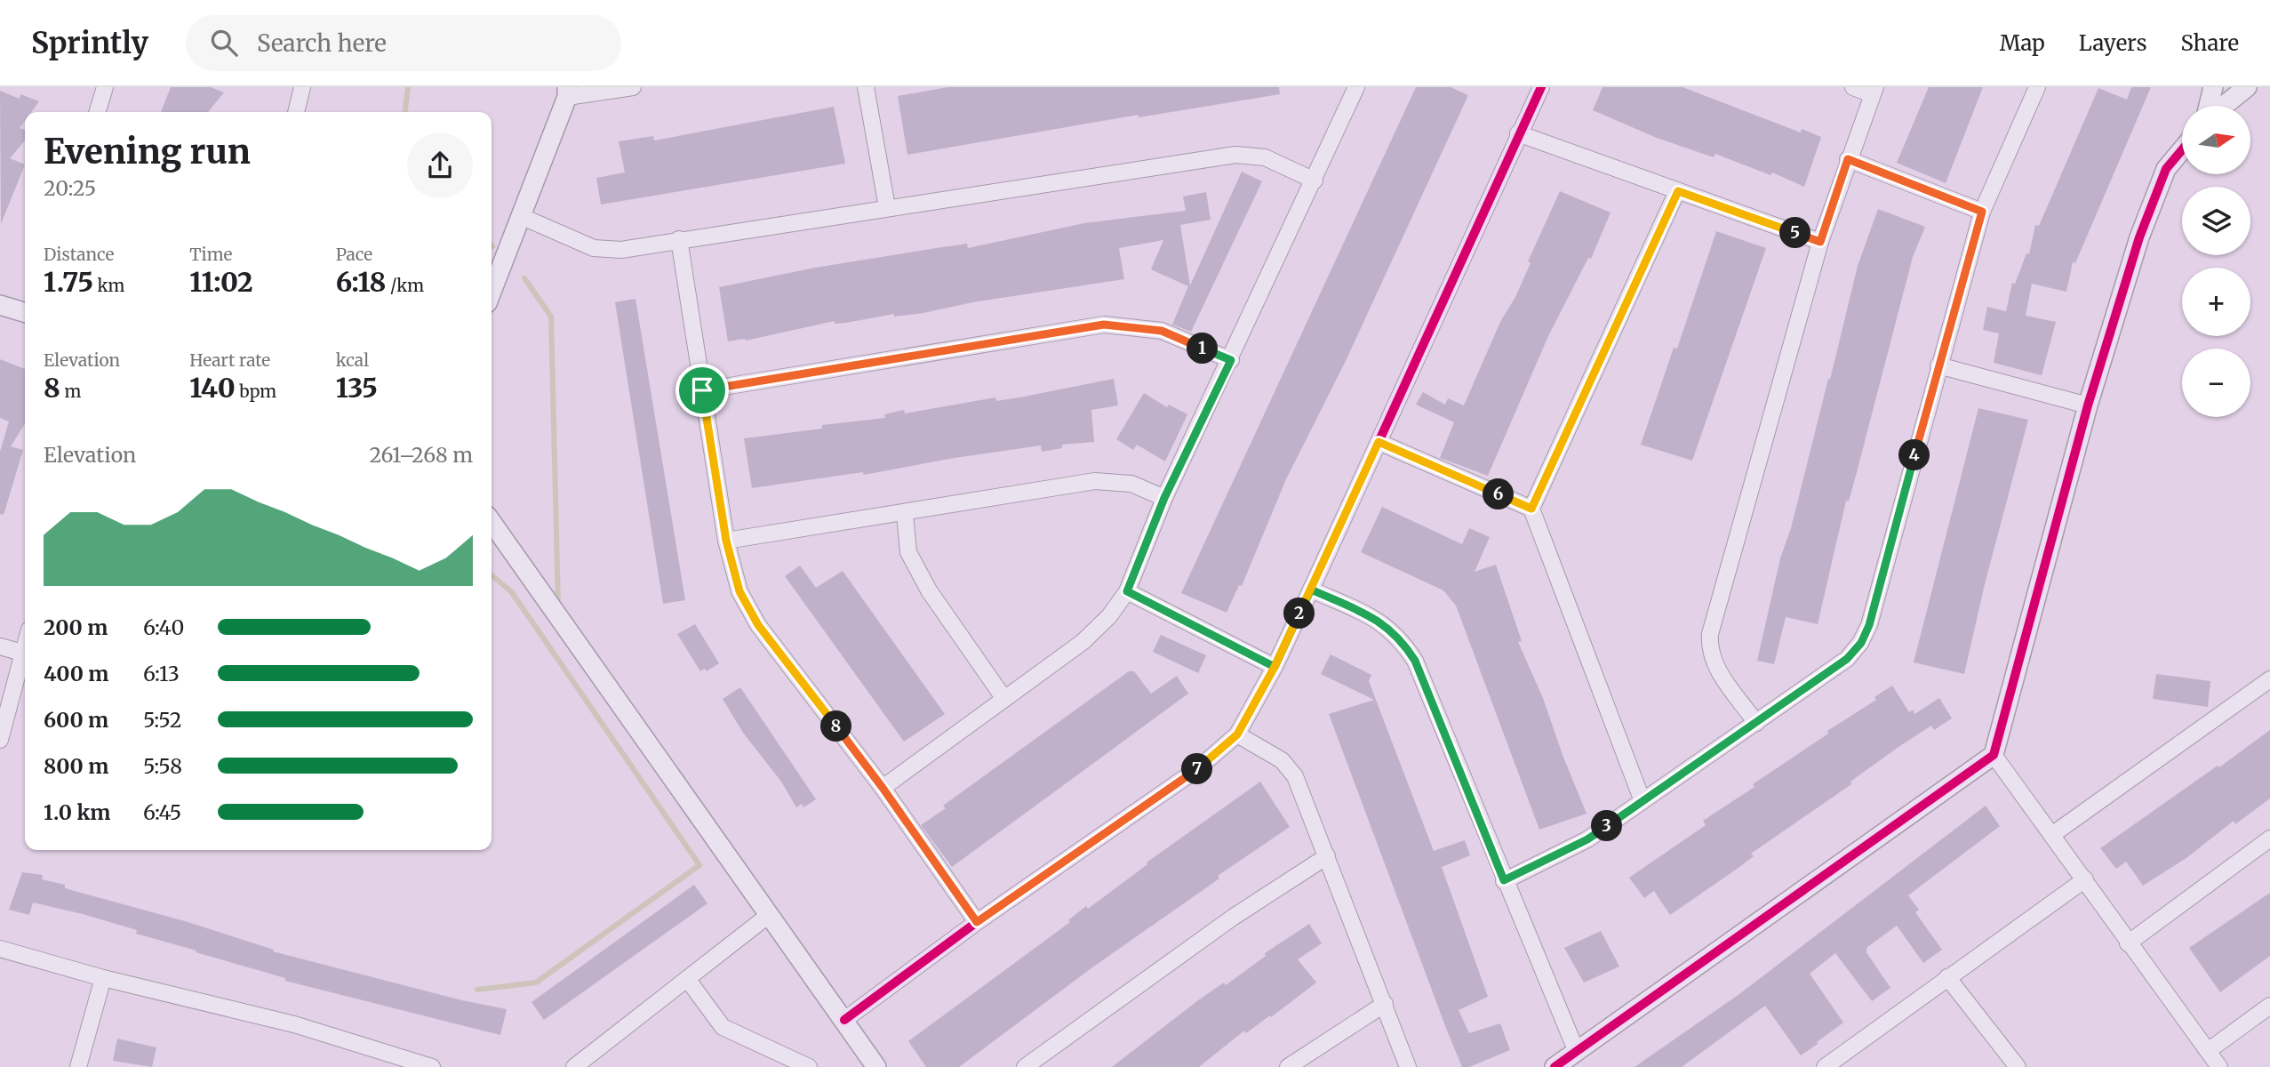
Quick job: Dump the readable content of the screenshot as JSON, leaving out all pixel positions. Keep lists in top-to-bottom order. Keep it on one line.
{"north":"right","page":{"header":"Sprintly","search":"Search here","nav":["Map","Layers","Share"],"map_buttons":["+","−"],"heading":["Evening run","20:25"],"pins":["5","1","4","6","2","8","7","3"],"stats":[["Distance","1.75 km"],["Time","11:02"],["Pace","6:18 /km"],["Elevation","8 m"],["Heart rate","140 bpm"],["kcal","135"]],"chart":["Elevation","261–268 m"],"list":[{"name":"200 m","note":"6:40"},{"name":"400 m","note":"6:13"},{"name":"600 m","note":"5:52"},{"name":"800 m","note":"5:58"},{"name":"1.0 km","note":"6:45"}]}}
